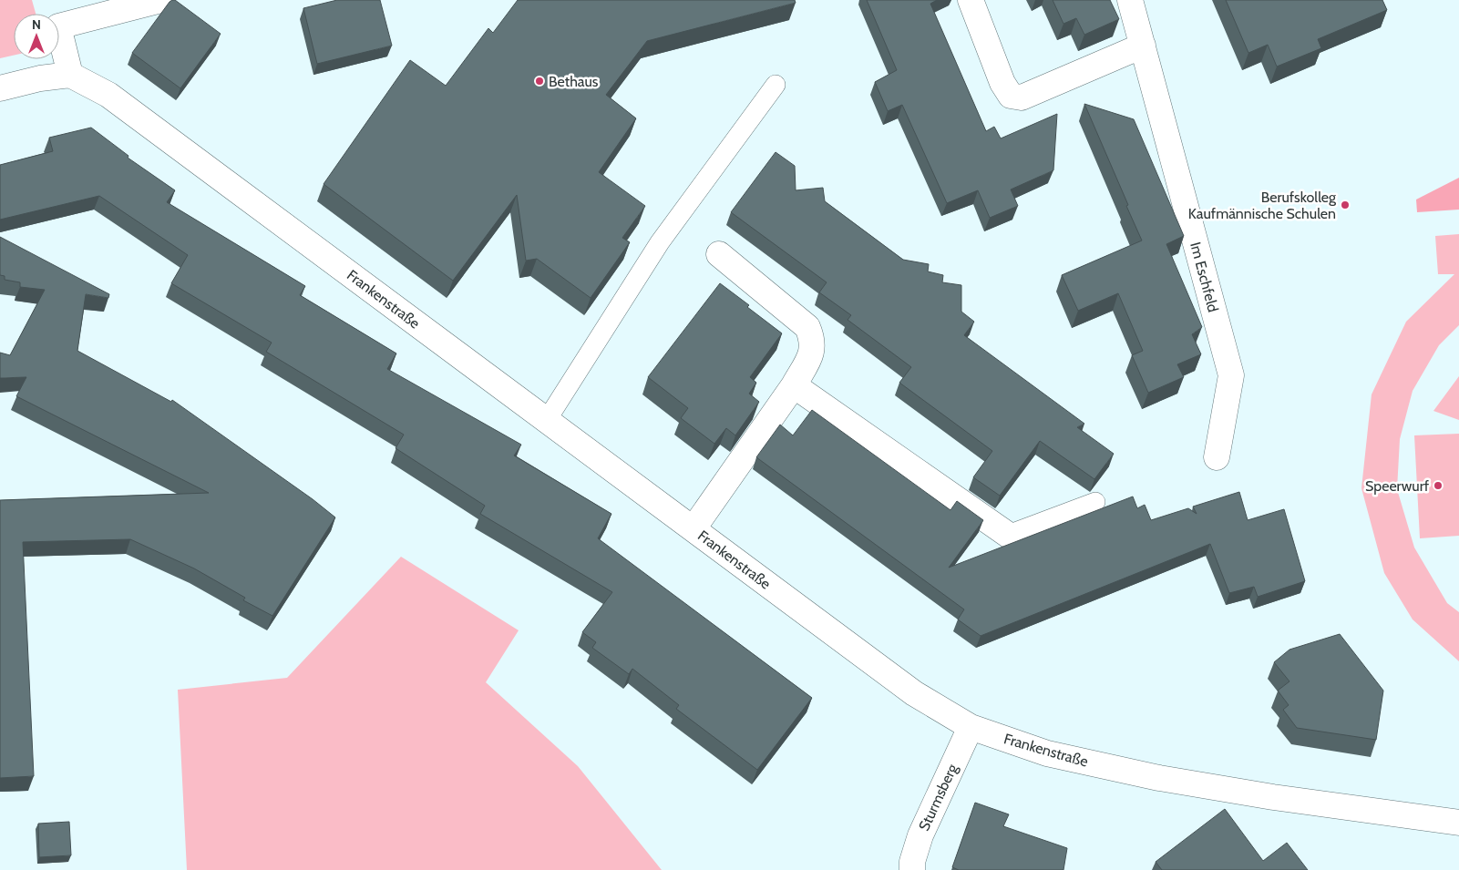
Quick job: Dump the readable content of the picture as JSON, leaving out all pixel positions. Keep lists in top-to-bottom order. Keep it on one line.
{"streets":{"street":["Im Eschfeld","Frankenstraße","Sturmsberg"]},"crossings":[["Frankenstraße","Sturmsberg"]],"places":["Bethaus","Berufskolleg Kaufmännische Schulen","Speerwurf"],"north":"top"}
